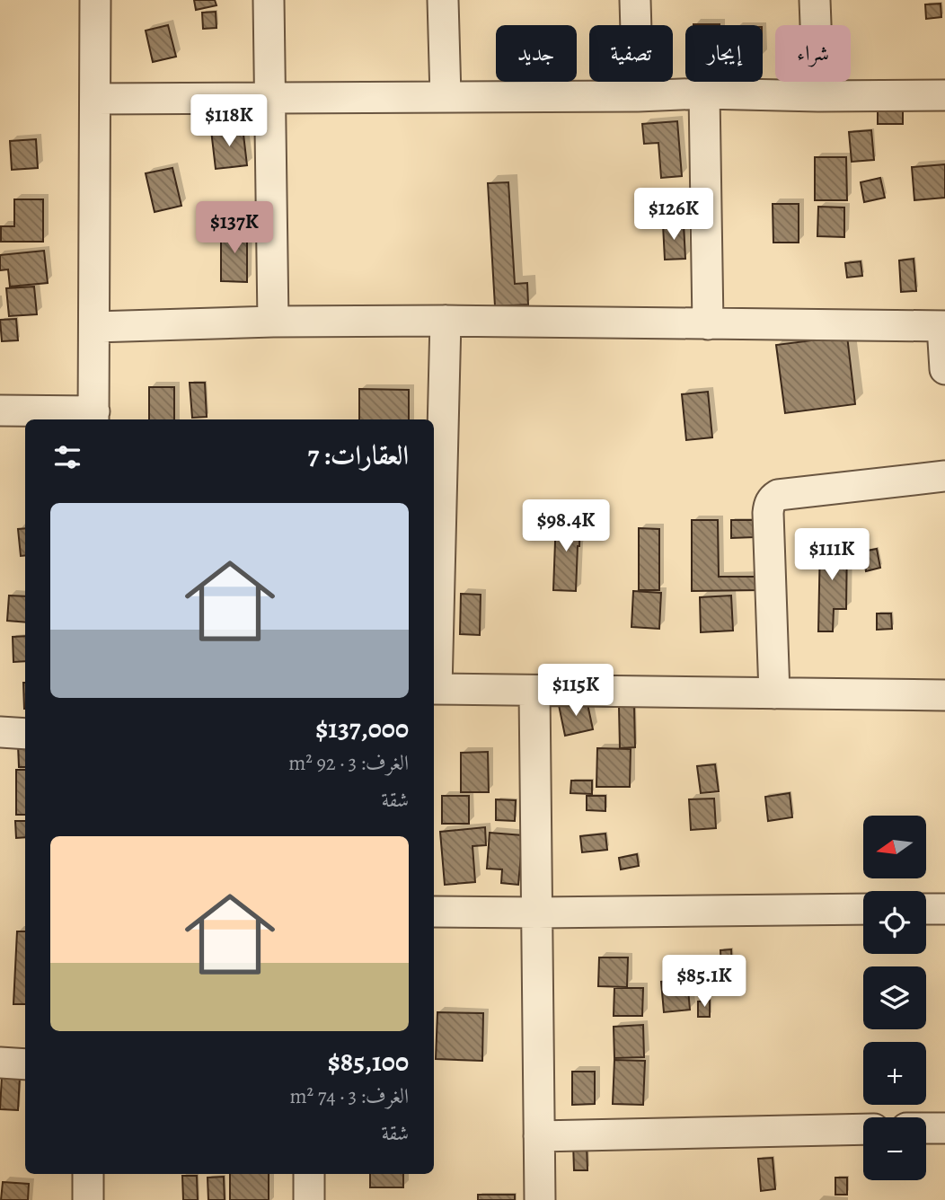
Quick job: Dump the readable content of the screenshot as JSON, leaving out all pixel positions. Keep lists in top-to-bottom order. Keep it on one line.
{"north":"left","page":{"chip":["شراء","إيجار","تصفية","جديد"],"price":["$118K","$126K","$137K","$98.4K","$111K","$115K","$85.1K"],"heading":"العقارات: 7","list":[{"name":"$137,000","note":"الغرف: 3 · 92 m² · شقة"},{"name":"$85,100","note":"الغرف: 3 · 74 m² · شقة"}],"map_buttons":["+","−"]}}
